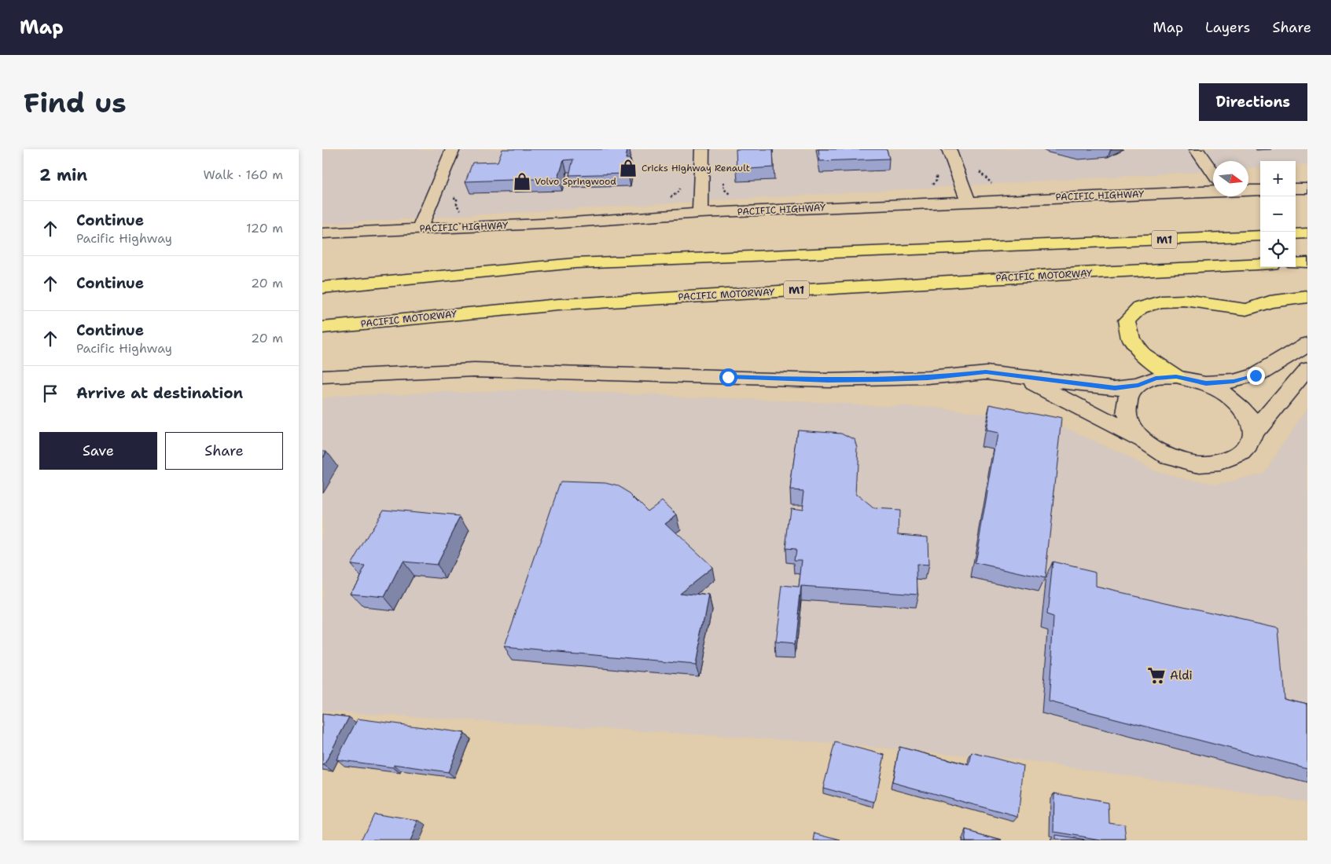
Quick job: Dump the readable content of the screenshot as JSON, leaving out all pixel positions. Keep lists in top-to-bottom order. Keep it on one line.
{"streets":{"highway":["M1","PACIFIC MOTORWAY"],"street":["PACIFIC HIGHWAY"]},"places":{"shop":["Cricks Highway Renault","Volvo Springwood"],"supermarket":["Aldi"]},"north":"right","page":{"header":"Map","nav":["Map","Layers","Share"],"buttons":["Directions",["Save","Share"]],"title":"Find us","heading":["2 min","Walk · 160 m"],"map_buttons":["+","−"],"list":[["Continue","Pacific Highway","120 m"],["Continue","20 m"],["Continue","Pacific Highway","20 m"],"Arrive at destination"]}}
